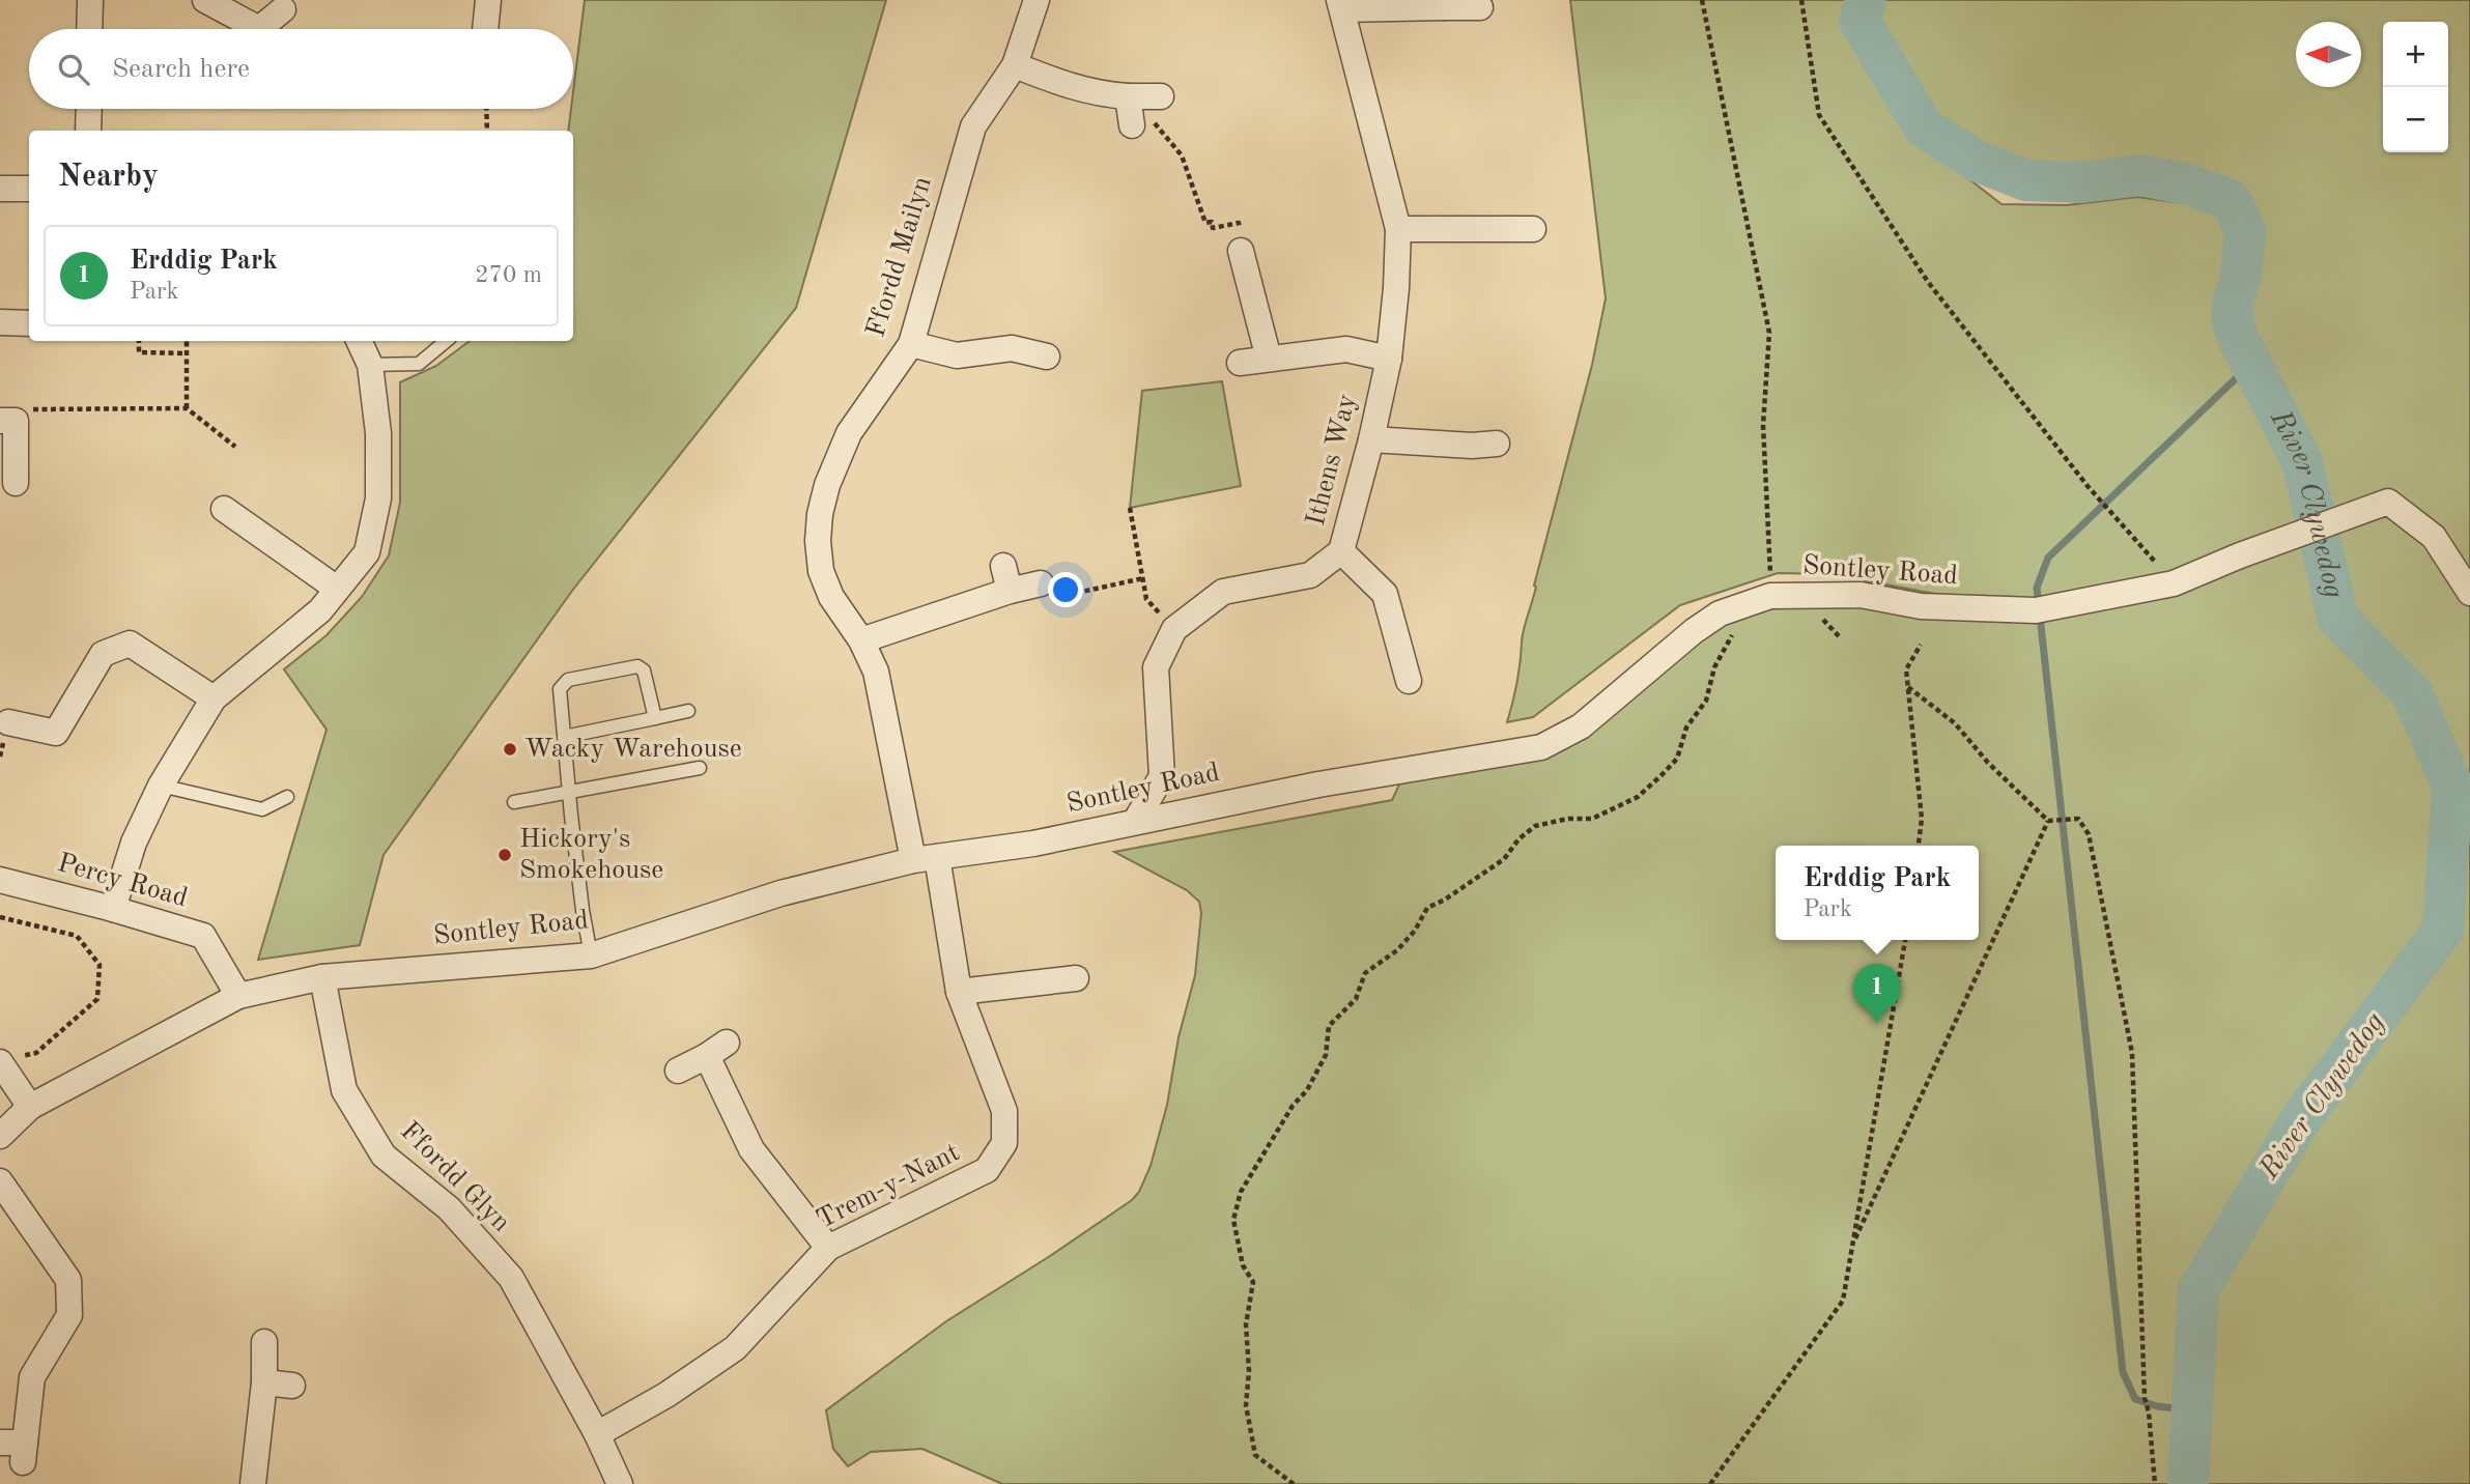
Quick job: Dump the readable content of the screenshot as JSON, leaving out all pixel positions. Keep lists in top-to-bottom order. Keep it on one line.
{"streets":{"street":["Ffordd Mailyn","Ithens Way","Sontley Road","Percy Road","Ffordd Glyn","Trem-y-Nant"]},"crossings":[["Ffordd Mailyn","Sontley Road"],["Ffordd Mailyn","Trem-y-Nant"],["Ithens Way","Sontley Road"],["Sontley Road","Percy Road"],["Sontley Road","Ffordd Glyn"],["Sontley Road","Trem-y-Nant"],["Ffordd Glyn","Trem-y-Nant"]],"water":["River Clywedog"],"places":["Wacky Warehouse","Hickory's Smokehouse"],"north":"left","page":{"map_buttons":["+","−"],"search":"Search here","heading":"Nearby","list":[{"mark":"1","name":"Erddig Park","note":"Park","value":"270 m"}],"popup":["Erddig Park","Park"],"pins":"1"}}
